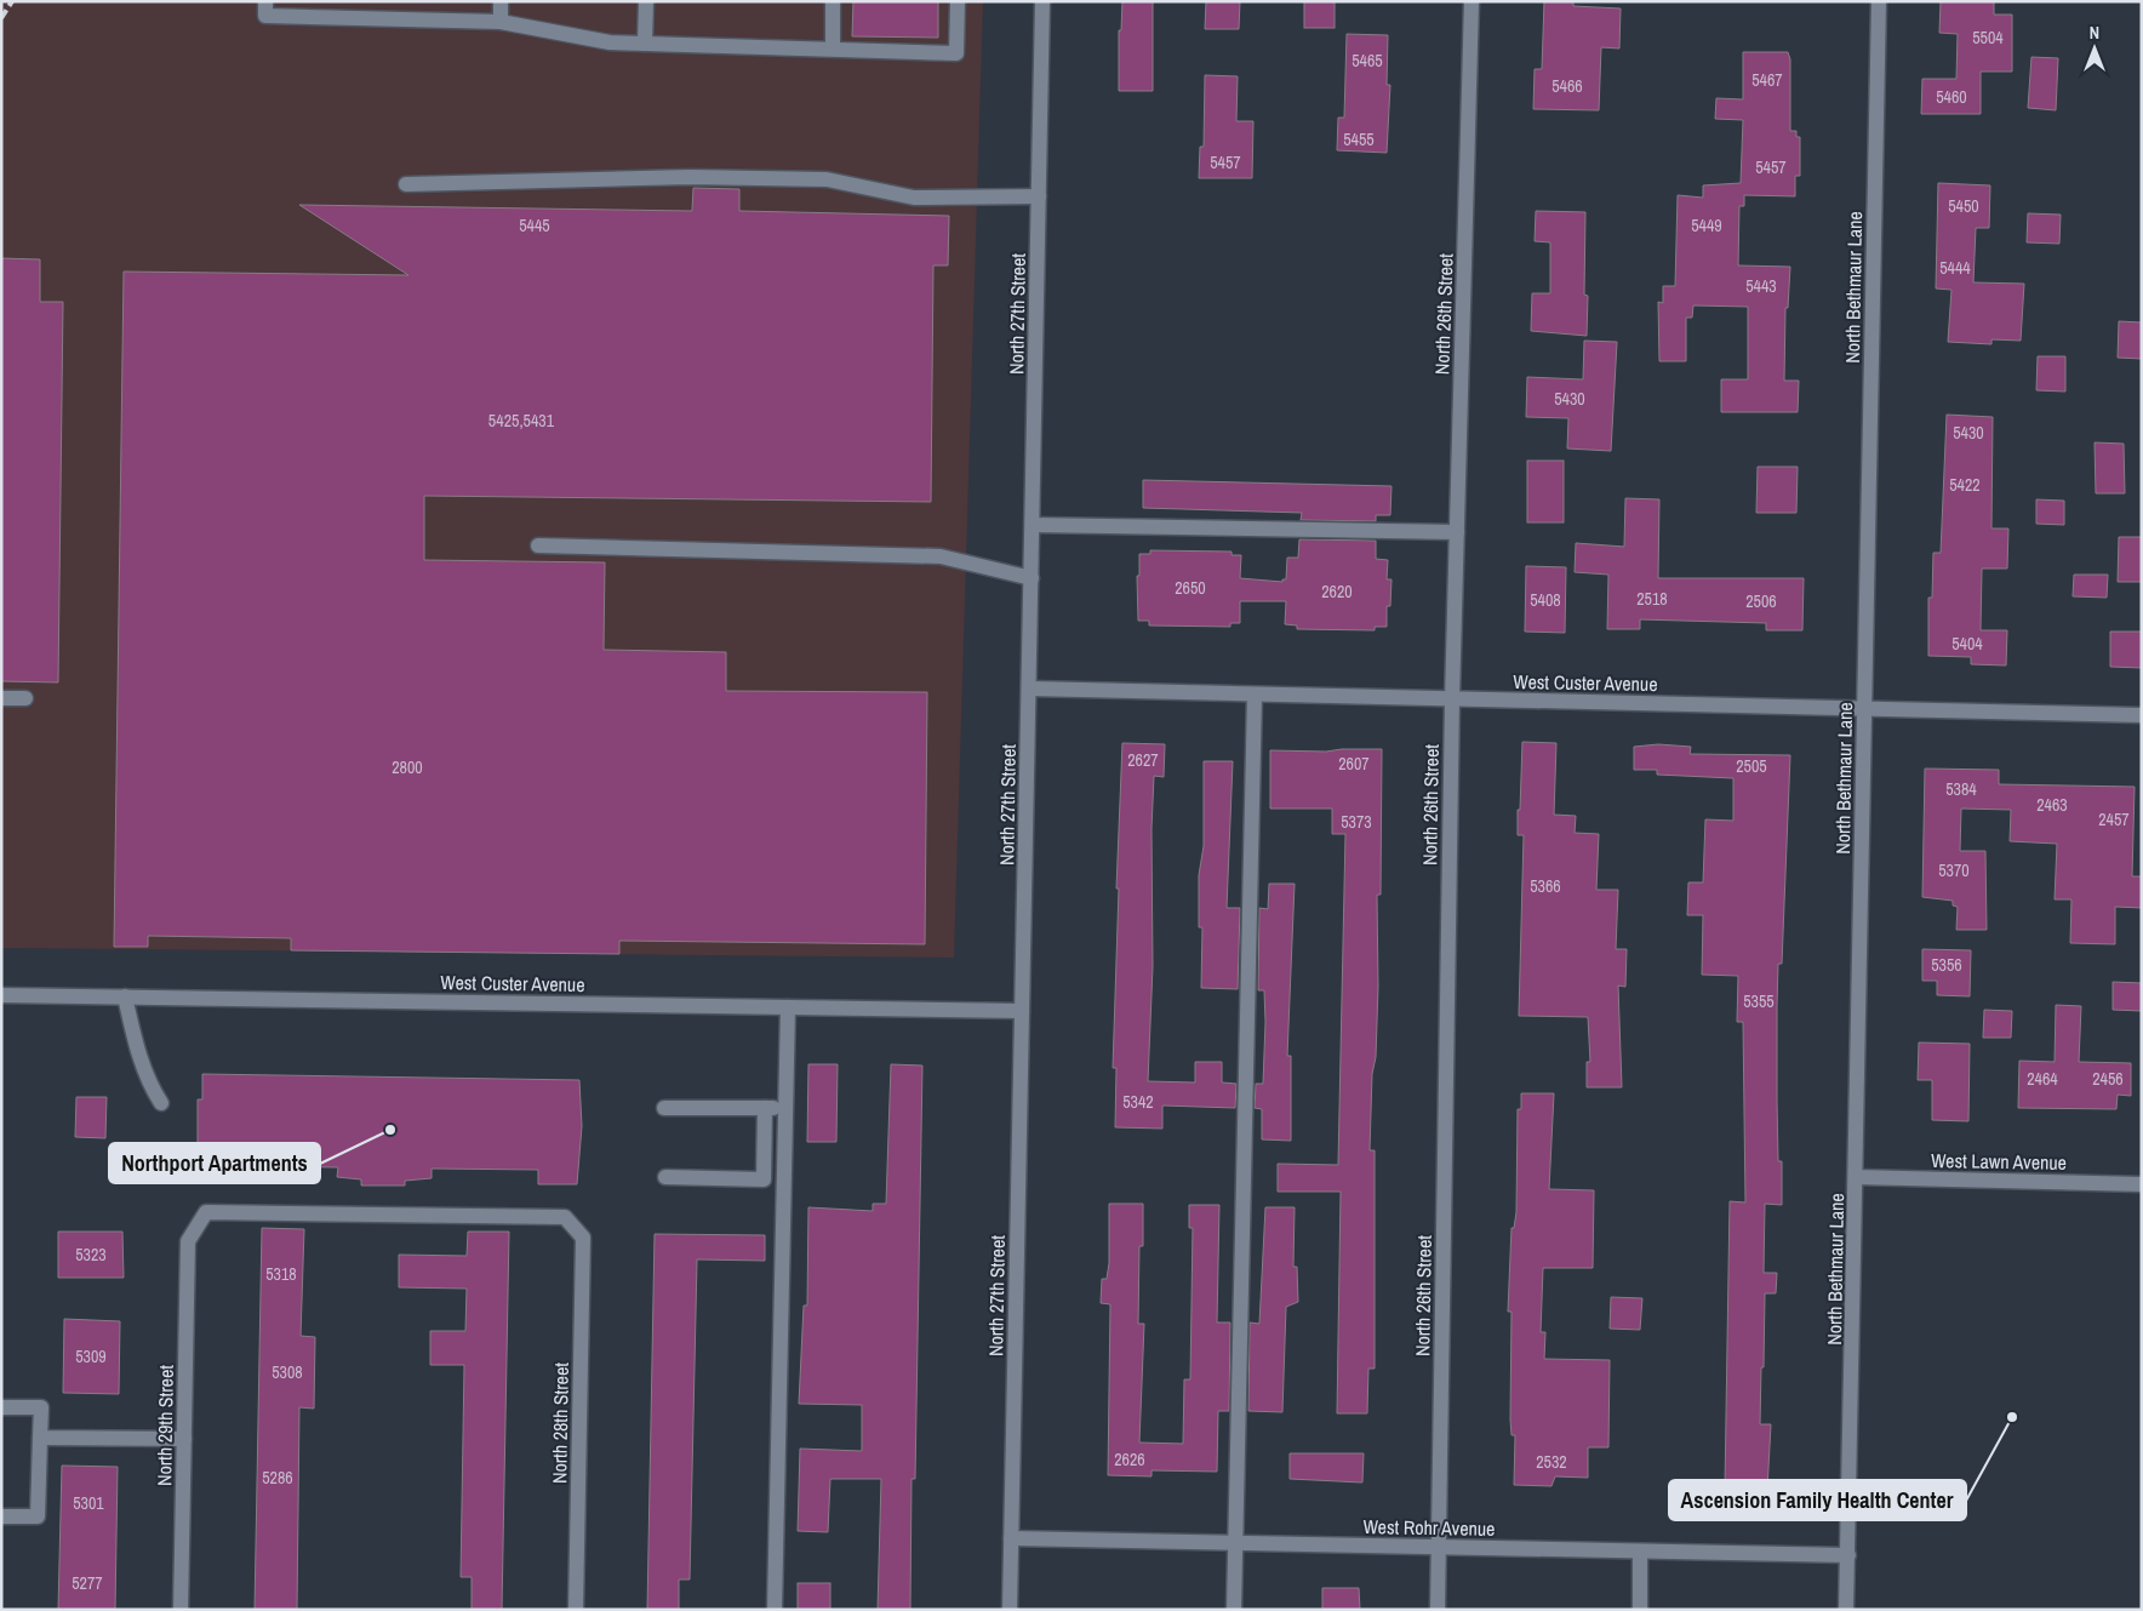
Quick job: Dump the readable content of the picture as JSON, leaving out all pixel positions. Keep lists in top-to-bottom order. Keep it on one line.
{"streets":{"street":["North Bethmaur Lane","North 27th Street","North 26th Street","West Custer Avenue","West Lawn Avenue","North 28th Street","North 29th Street","West Rohr Avenue"]},"crossings":[["North Bethmaur Lane","West Custer Avenue"],["North Bethmaur Lane","West Lawn Avenue"],["North Bethmaur Lane","West Rohr Avenue"],["North 27th Street","West Custer Avenue"],["North 27th Street","West Rohr Avenue"],["North 26th Street","West Custer Avenue"],["North 26th Street","West Rohr Avenue"],["North 28th Street","North 29th Street"]],"places":["Northport Apartments","Ascension Family Health Center"],"house_numbers":["5504","5465","5467","5466","5460","5455","5457","5457","5450","5445","5449","5444","5443","5430","5425,5431","5430","5422","2650","2620","2518","5408","2506","5404","2627","2607","2505","2800","5384","2463","2457","5373","5370","5366","5356","5355","2464","2456","5342","5323","5318","5309","5308","2626","2532","5286","5301","5277"],"north":"top"}
